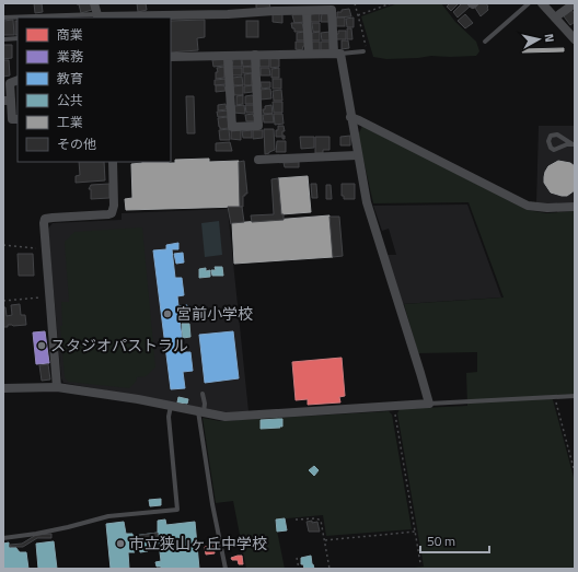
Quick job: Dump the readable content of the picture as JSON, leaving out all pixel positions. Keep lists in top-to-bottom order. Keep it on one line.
{"places":["宮前小学校","スタジオパストラル","市立狭山ヶ丘中学校"],"legend":["商業","業務","教育","公共","工業","その他"],"scale_bar":"50 m","north":"right"}
